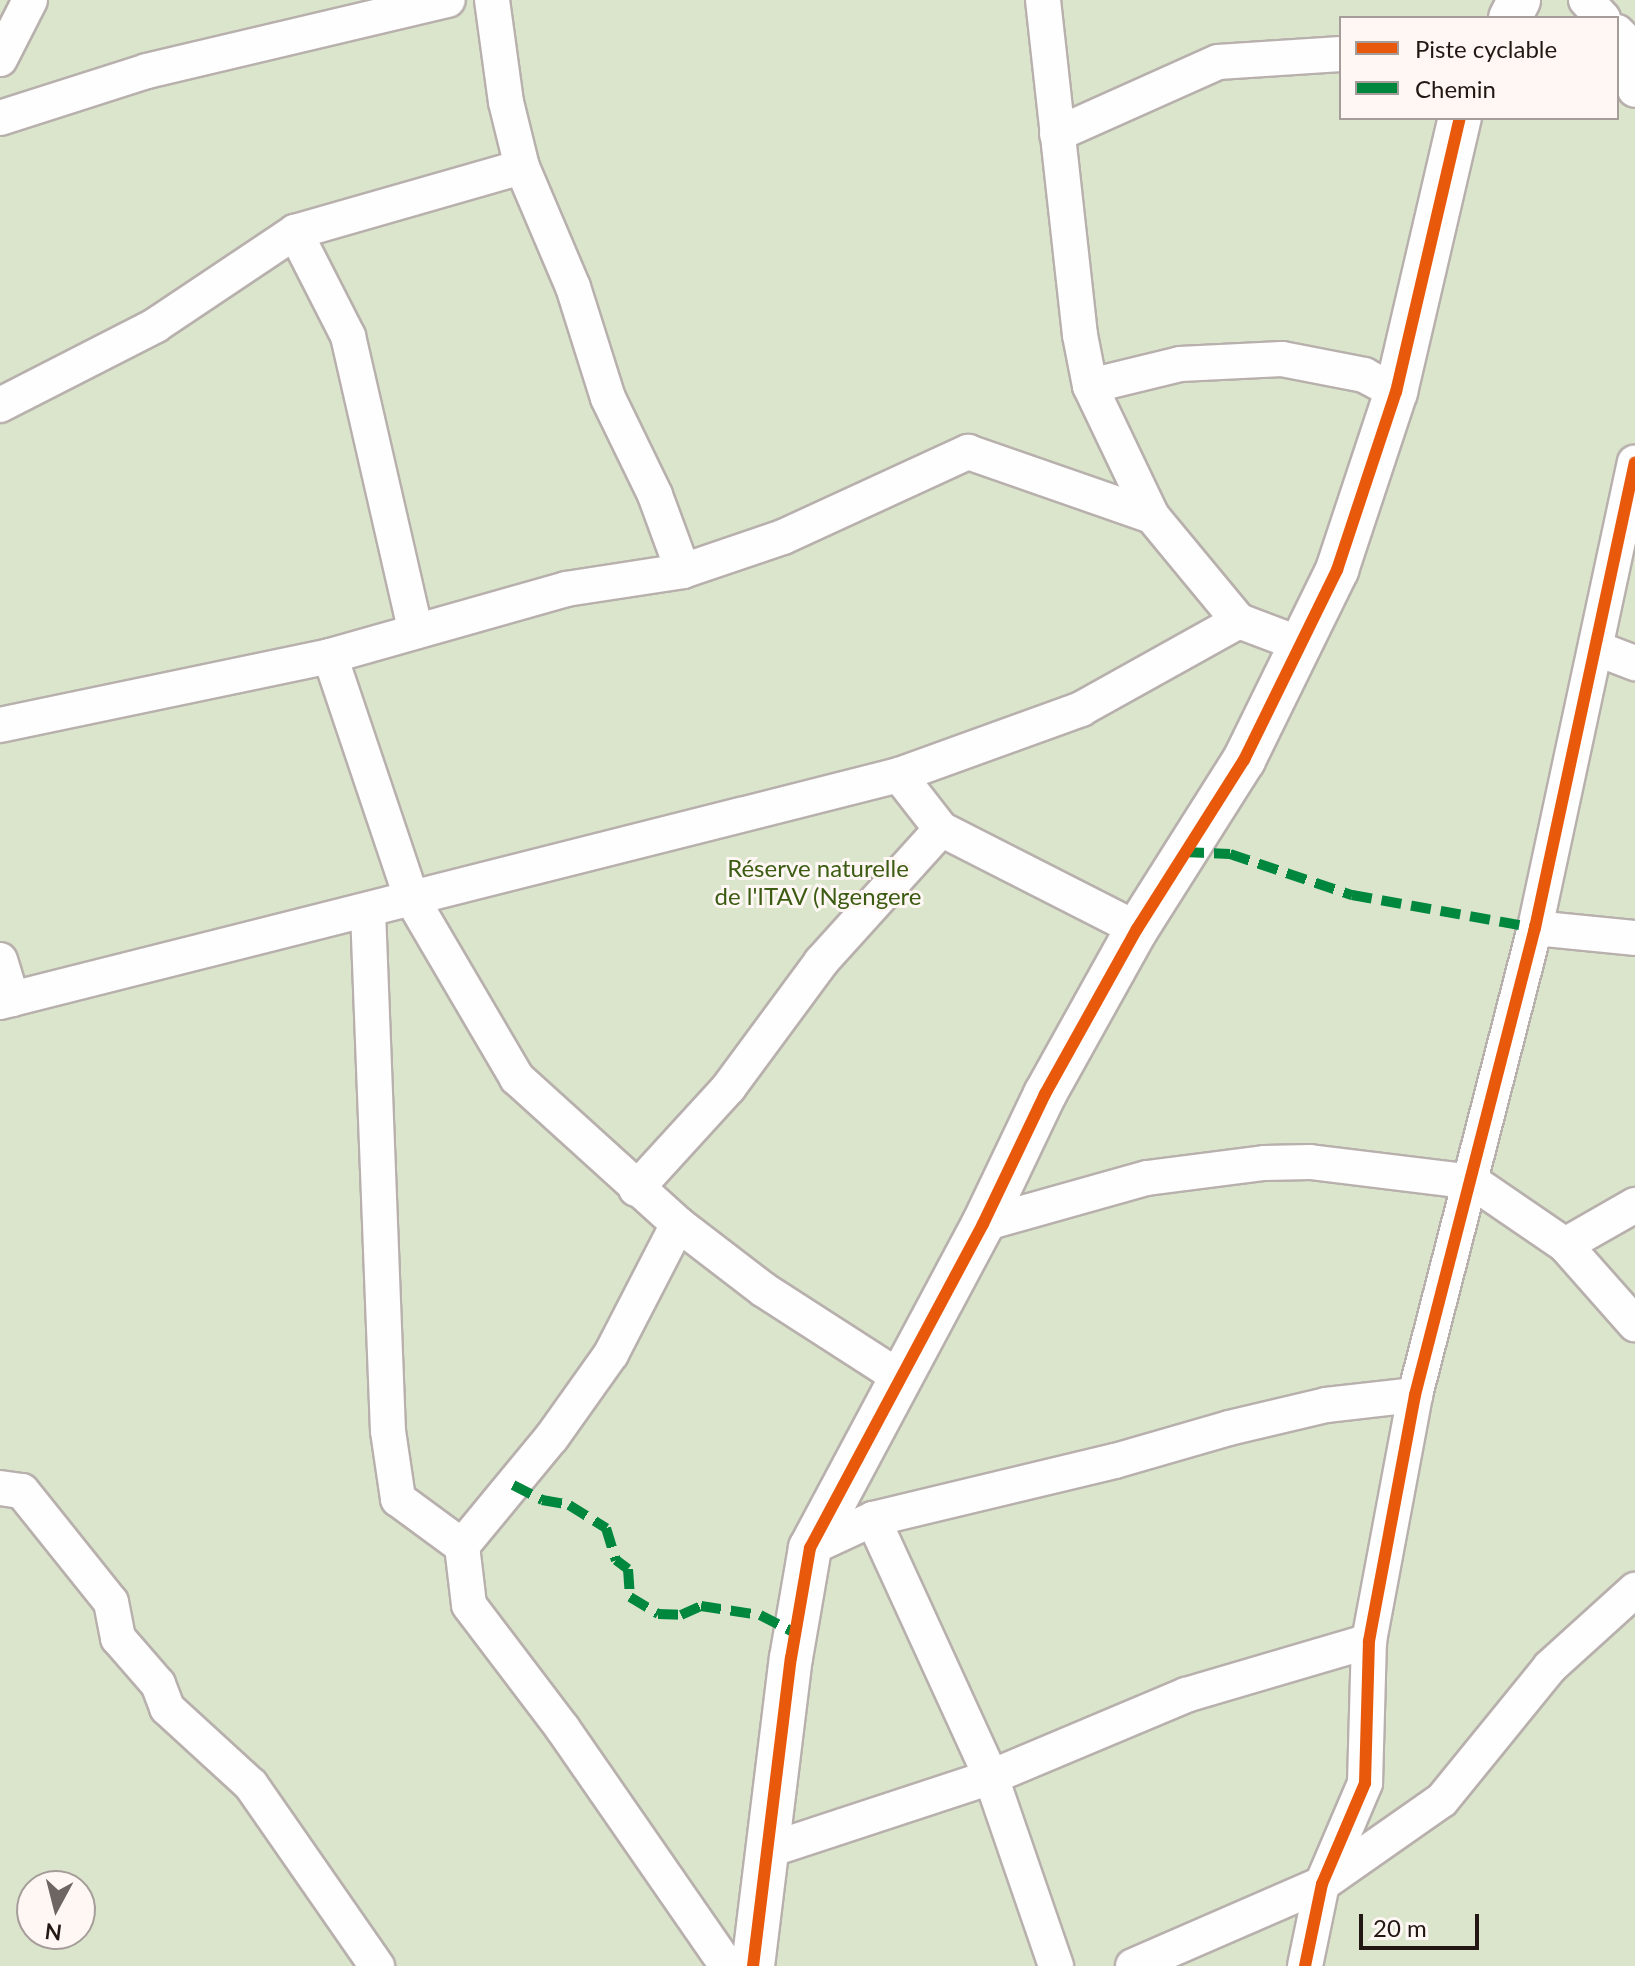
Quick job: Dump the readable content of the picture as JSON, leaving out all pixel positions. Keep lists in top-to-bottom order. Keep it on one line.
{"parks":["Réserve naturelle de l'ITAV (Ngengere"],"legend":["Piste cyclable","Chemin"],"scale_bar":"20 m","north":"bottom"}
